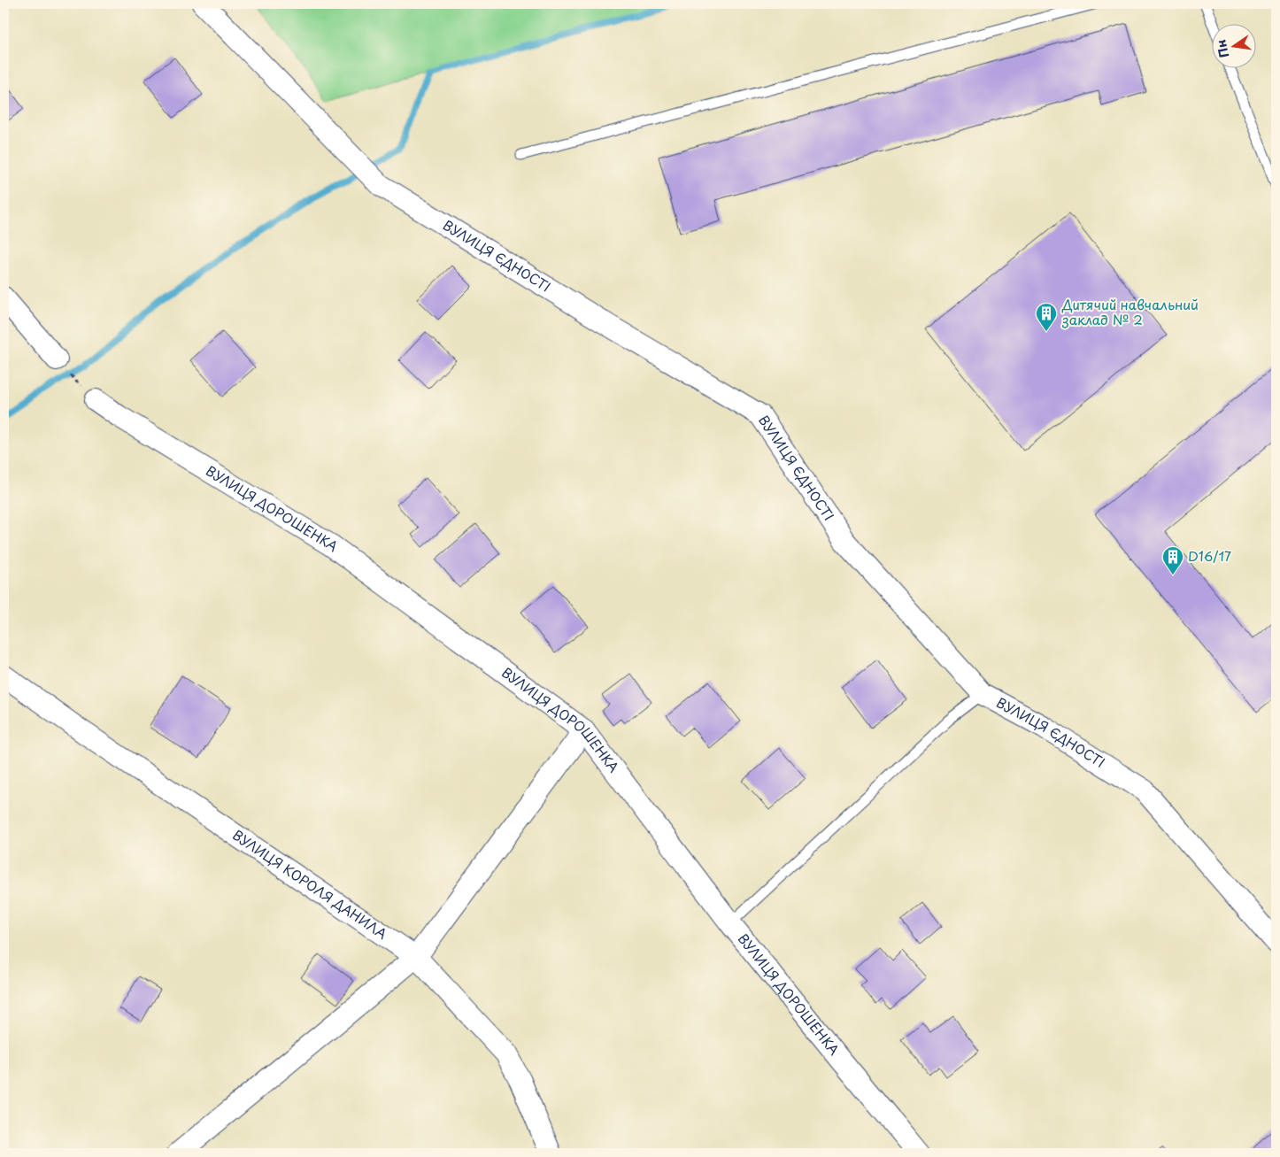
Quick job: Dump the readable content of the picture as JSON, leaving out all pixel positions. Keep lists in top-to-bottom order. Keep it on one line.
{"streets":{"street":["ВУЛИЦЯ ЄДНОСТІ","ВУЛИЦЯ ДОРОШЕНКА","ВУЛИЦЯ КОРОЛЯ ДАНИЛА"]},"places":{"building":["Дитячий навчальний заклад № 2","D16/17"]},"north":"left"}
